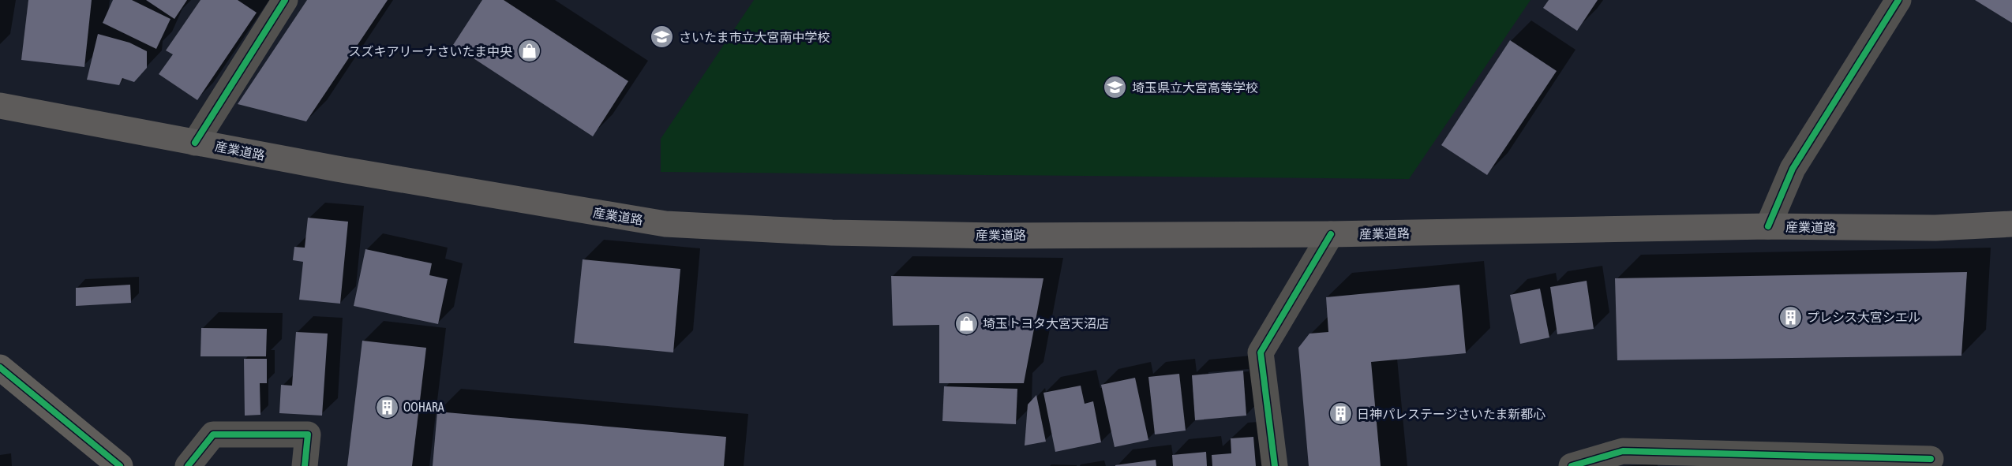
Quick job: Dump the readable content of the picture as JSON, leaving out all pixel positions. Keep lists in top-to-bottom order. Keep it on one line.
{"streets":{"main road":["産業道路"]},"places":{"school or university":["さいたま市立大宮南中学校","埼玉県立大宮高等学校"],"shop":["スズキアリーナさいたま中央","埼玉トヨタ大宮天沼店"],"building":["プレシス大宮シエル","OOHARA","日神パレステージさいたま新都心"]}}
